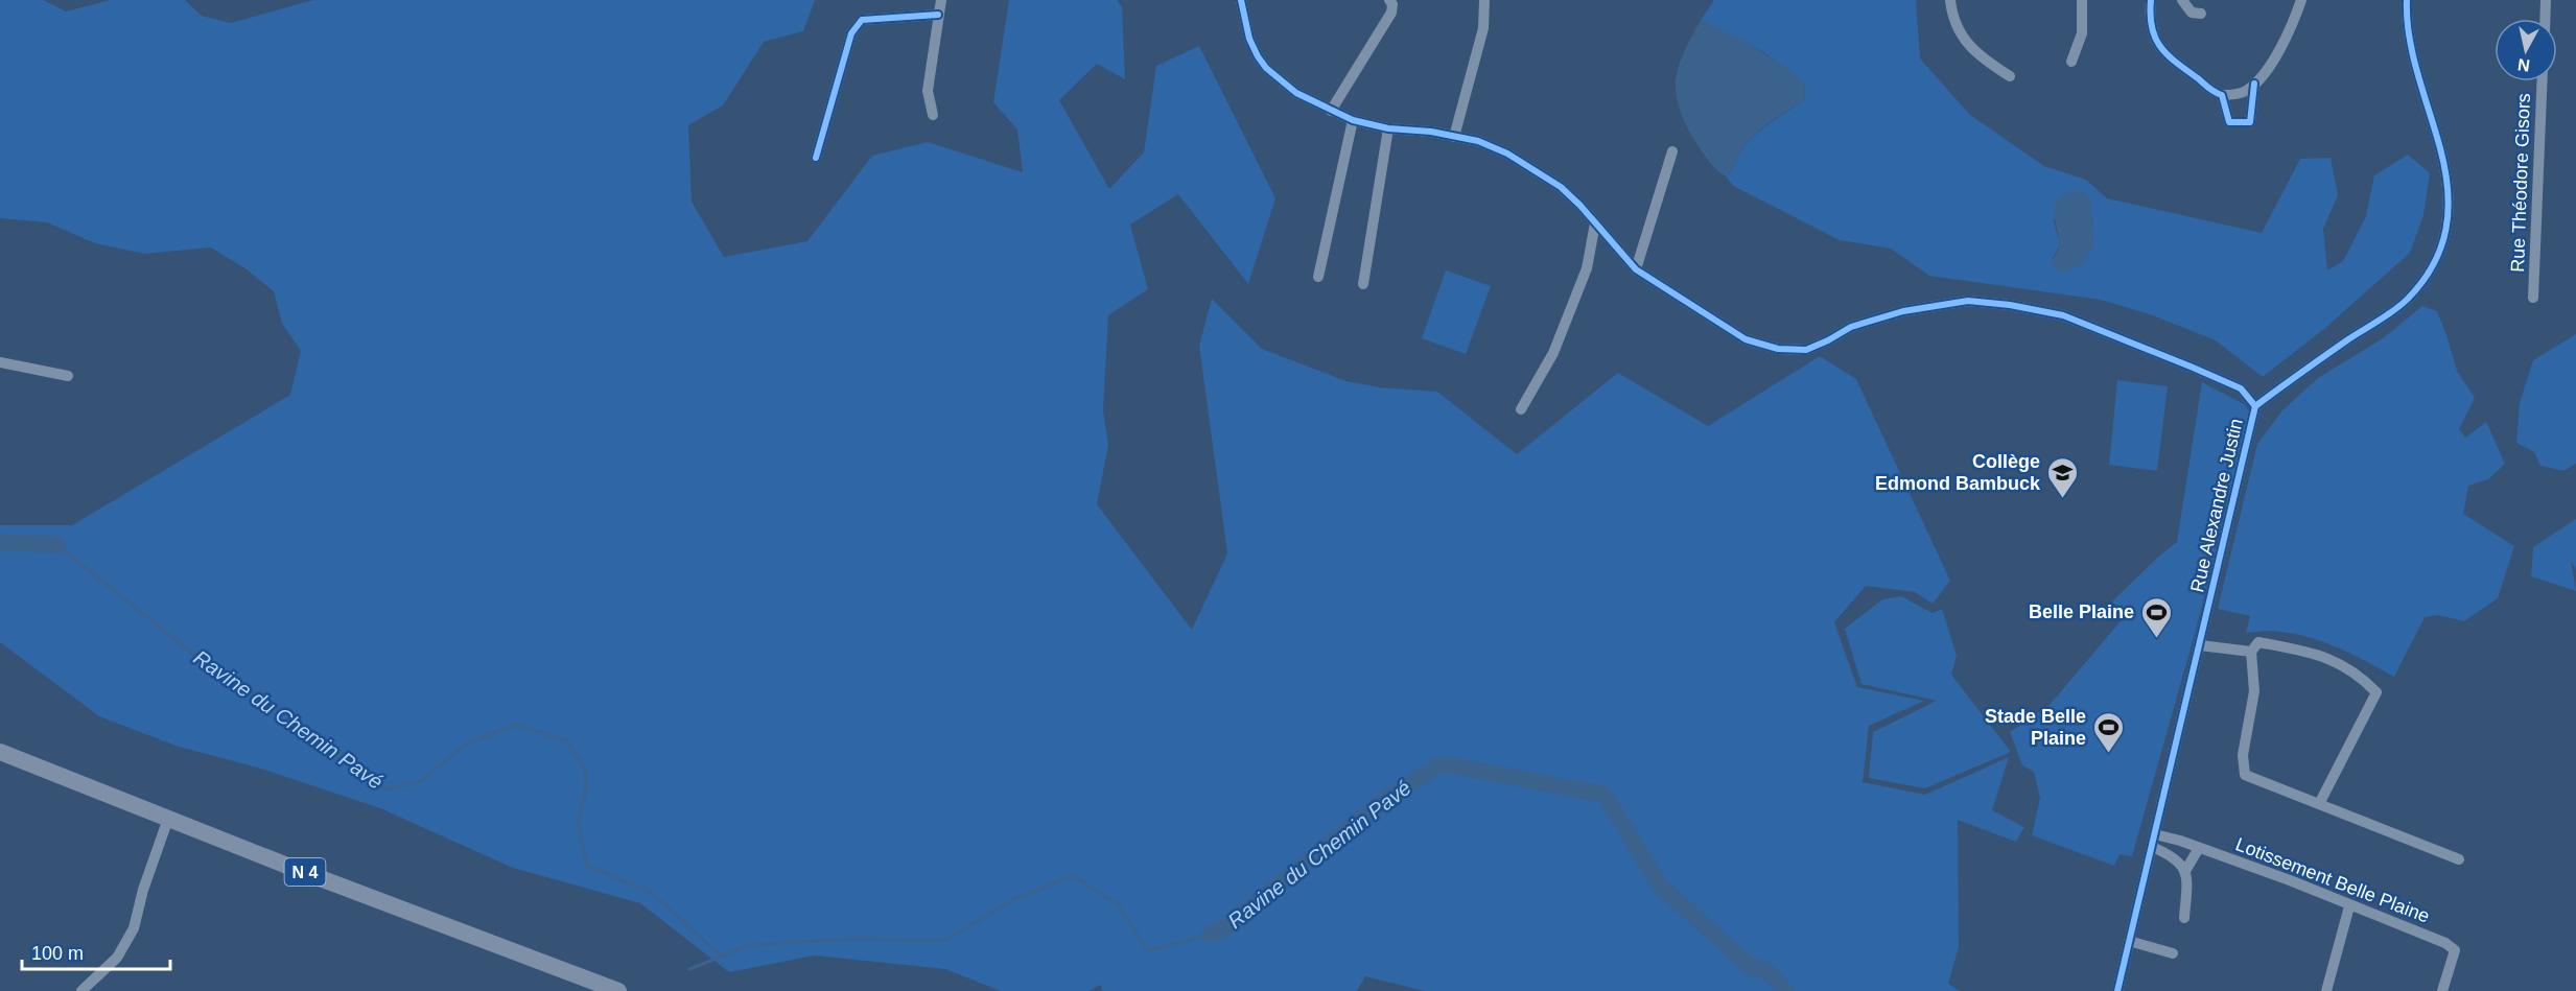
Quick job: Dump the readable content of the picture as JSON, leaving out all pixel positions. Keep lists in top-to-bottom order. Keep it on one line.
{"streets":{"highway":["N 4"],"street":["Rue Théodore Gisors","Rue Alexandre Justin","Lotissement Belle Plaine"]},"crossings":[["Rue Alexandre Justin","Lotissement Belle Plaine"]],"water":["Ravine du Chemin Pavé"],"places":{"school or university":["Collège Edmond Bambuck"],"sports":["Belle Plaine","Stade Belle Plaine"]},"scale_bar":"100 m","north":"bottom"}
